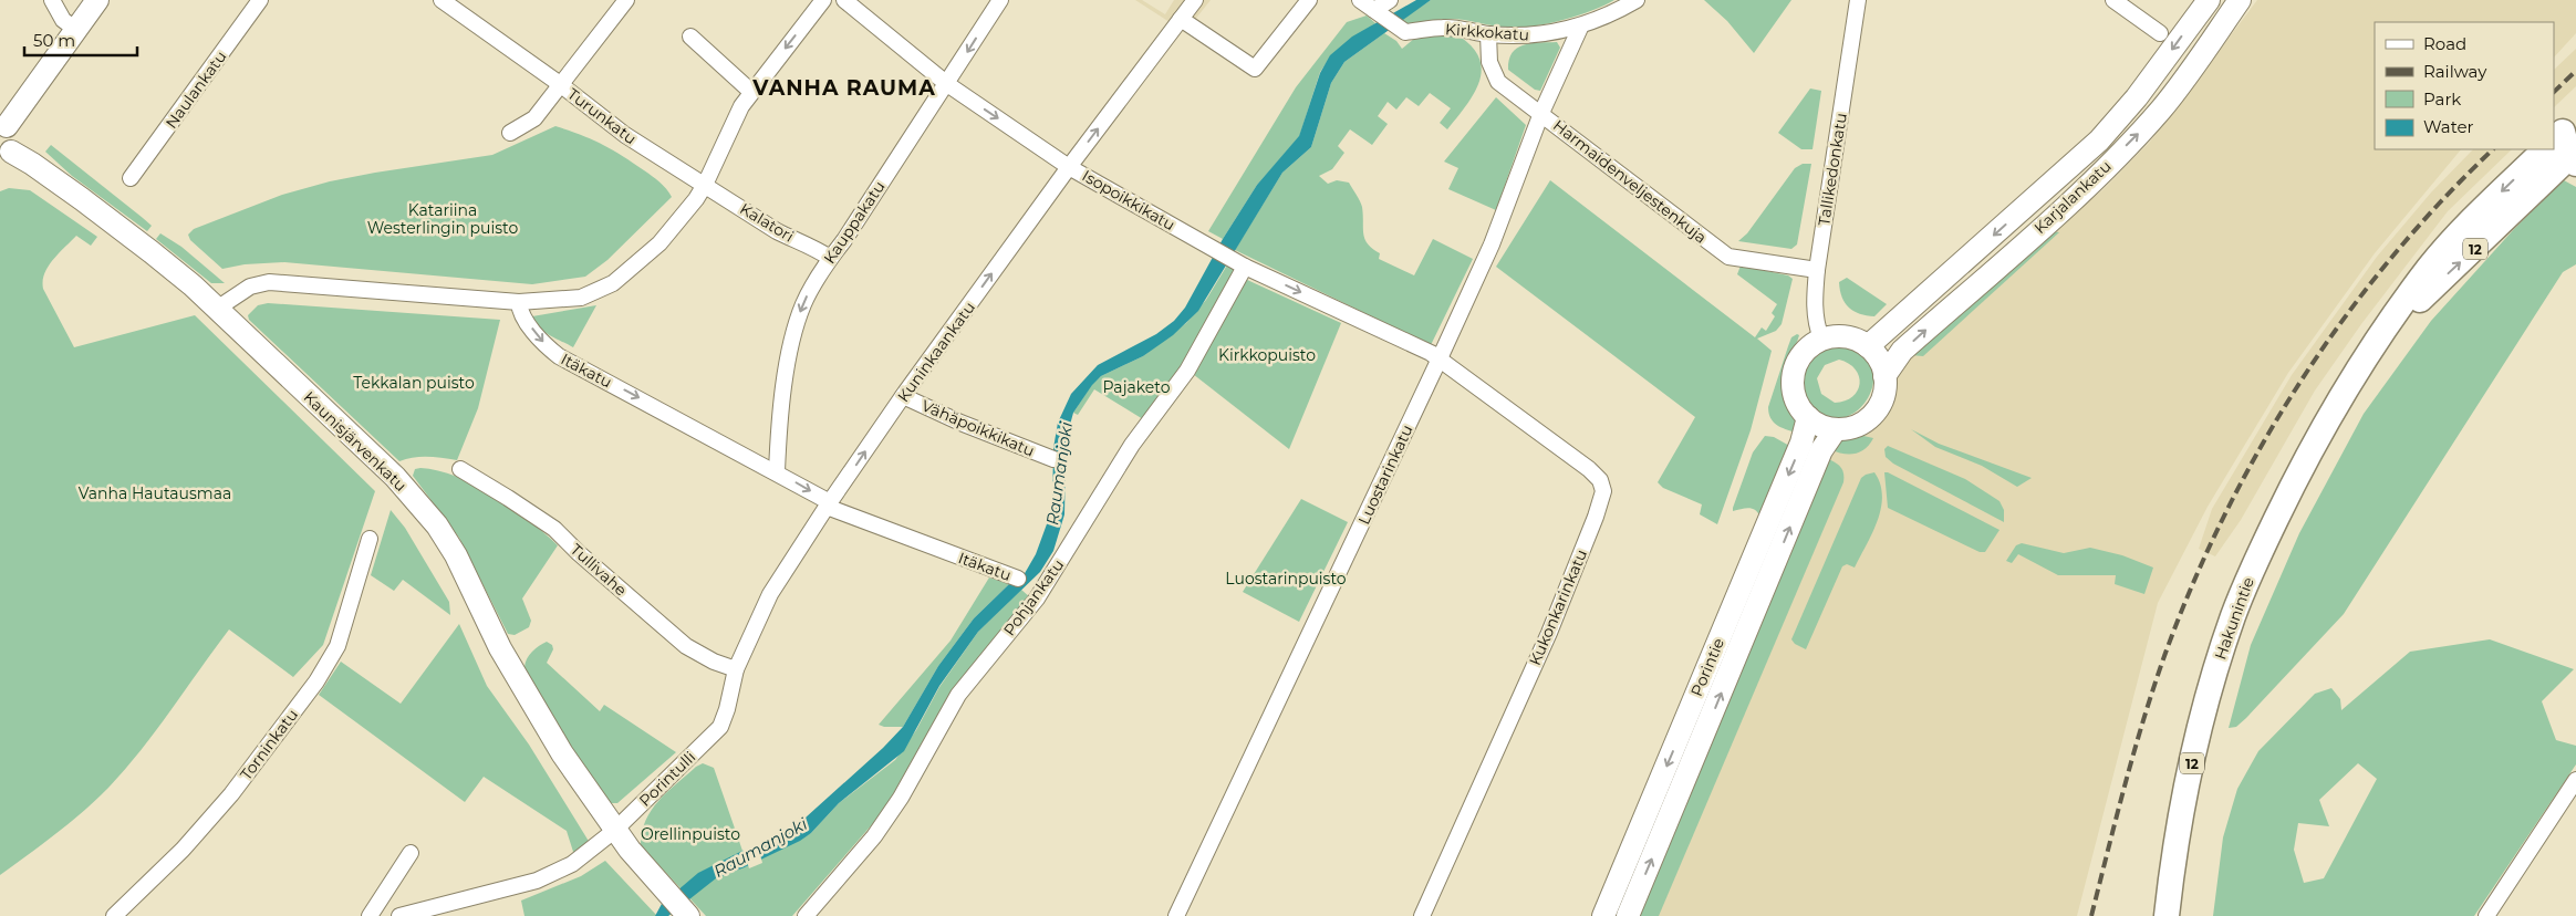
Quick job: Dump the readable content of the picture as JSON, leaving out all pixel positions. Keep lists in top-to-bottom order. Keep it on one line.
{"streets":{"highway":["12","Hakunintie"],"main road":["Karjalankatu","Kaunisjärvenkatu","Porintie"],"street":["Kirkkokatu","Naulankatu","Turunkatu","Tallikedonkatu","Harmaidenveljestenkuja","Isopoikkikatu","Kalatori","Kauppakatu","Kuninkaankatu","Itäkatu","Vähäpoikkikatu","Luostarinkatu","Tullivahe","Pohjankatu","Kukonkarinkatu","Torninkatu","Porintulli"]},"crossings":[["Kirkkokatu","Harmaidenveljestenkuja"],["Kirkkokatu","Luostarinkatu"],["Turunkatu","Kalatori"],["Tallikedonkatu","Harmaidenveljestenkuja"],["Tallikedonkatu","Karjalankatu"],["Tallikedonkatu","Porintie"],["Harmaidenveljestenkuja","Luostarinkatu"],["Karjalankatu","Porintie"],["Isopoikkikatu","Kauppakatu"],["Isopoikkikatu","Kuninkaankatu"],["Isopoikkikatu","Luostarinkatu"],["Isopoikkikatu","Pohjankatu"],["Isopoikkikatu","Kukonkarinkatu"],["Kalatori","Kauppakatu"],["Kauppakatu","Itäkatu"],["Kuninkaankatu","Itäkatu"],["Kuninkaankatu","Vähäpoikkikatu"],["Kuninkaankatu","Tullivahe"],["Kuninkaankatu","Porintulli"],["Kaunisjärvenkatu","Porintulli"],["Luostarinkatu","Kukonkarinkatu"]],"one_way":["Isopoikkikatu","Kauppakatu","Kuninkaankatu","Itäkatu"],"districts":["VANHA RAUMA"],"water":["Raumanjoki"],"parks":["Katariina Westerlingin puisto","Kirkkopuisto","Tekkalan puisto","Pajaketo","Vanha Hautausmaa","Luostarinpuisto","Orellinpuisto"],"legend":["Road","Railway","Park","Water"],"scale_bar":"50 m"}
